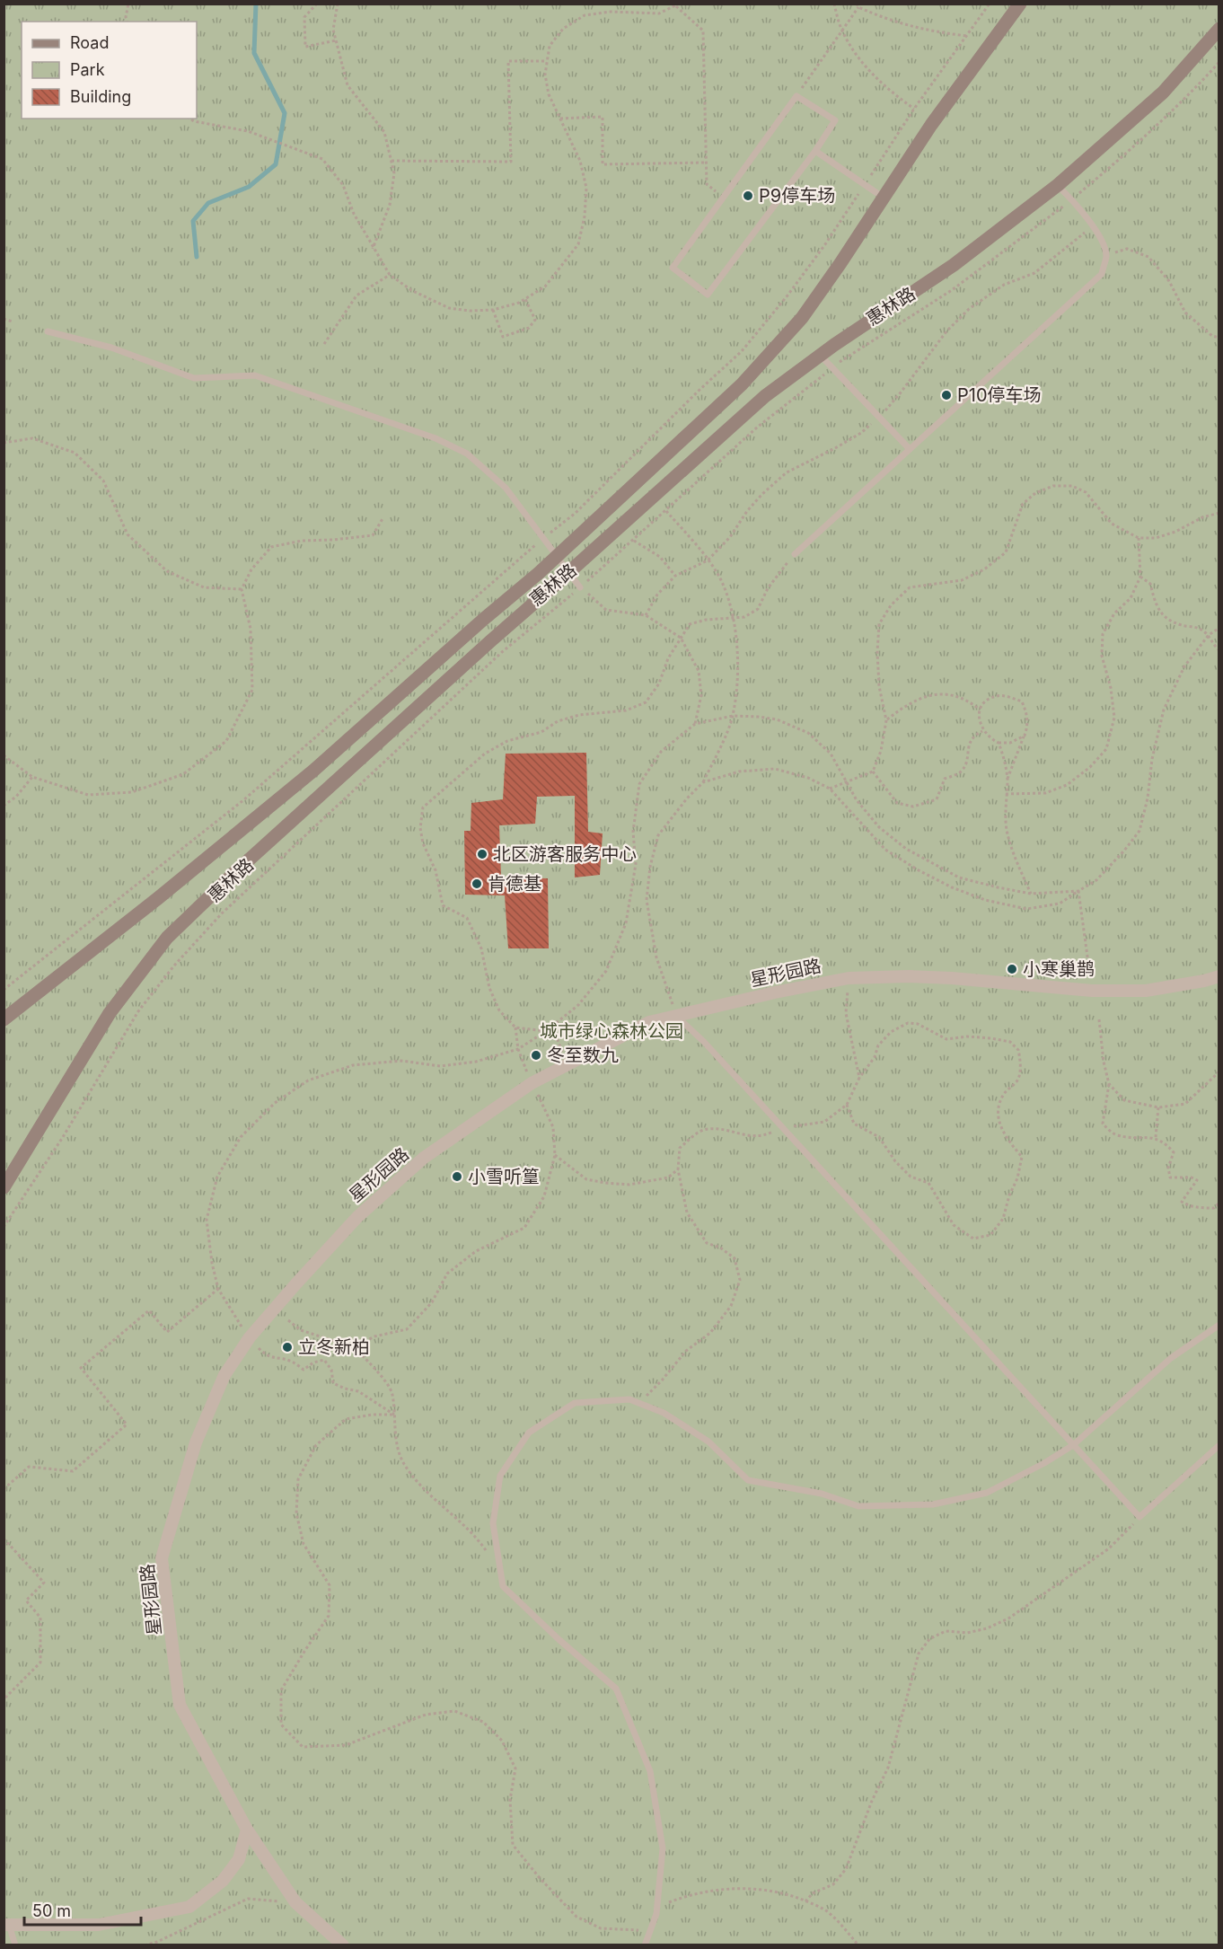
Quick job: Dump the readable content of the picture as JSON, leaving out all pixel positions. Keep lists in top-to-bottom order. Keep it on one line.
{"streets":{"main road":["惠林路"],"street":["星形园路"]},"parks":["城市绿心森林公园"],"places":["P9停车场","P10停车场","北区游客服务中心","肯德基","小寒巢鹊","冬至数九","小雪听篁","立冬新柏"],"legend":["Road","Park","Building"],"scale_bar":"50 m"}
